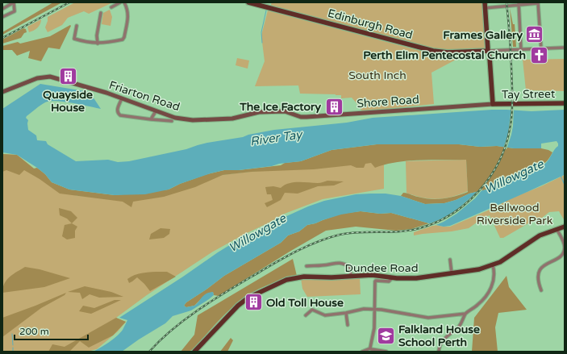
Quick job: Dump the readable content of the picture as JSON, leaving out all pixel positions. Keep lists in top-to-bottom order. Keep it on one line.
{"streets":{"main road":["Edinburgh Road","Tay Street","Dundee Road"],"street":["Friarton Road","Shore Road"]},"crossings":[["Tay Street","Shore Road"],["Friarton Road","Shore Road"]],"water":["River Tay","Willowgate"],"parks":["South Inch","Bellwood Riverside Park"],"places":{"museum":["Frames Gallery"],"church":["Perth Elim Pentecostal Church"],"building":["Quayside House","The Ice Factory","Old Toll House"],"school or university":["Falkland House School Perth"]},"scale_bar":"200 m"}
